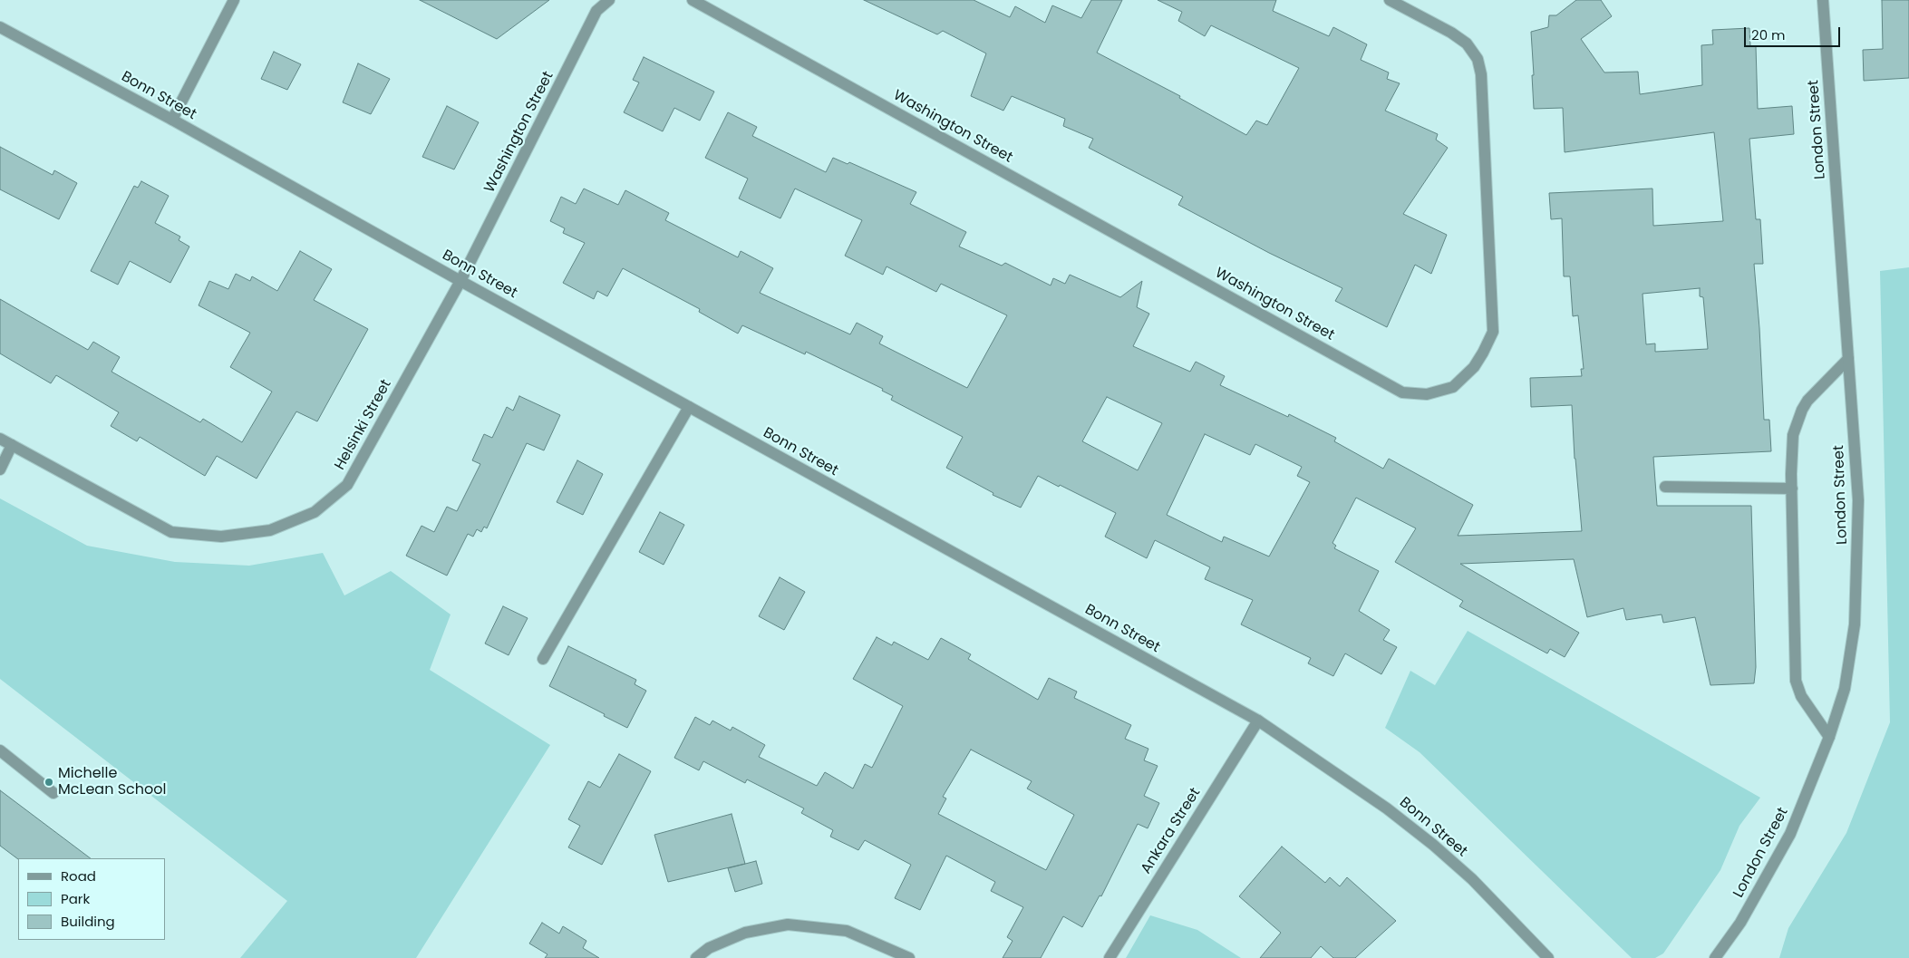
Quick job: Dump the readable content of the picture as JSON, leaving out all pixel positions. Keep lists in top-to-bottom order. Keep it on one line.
{"streets":{"street":["Bonn Street","Washington Street","London Street","Helsinki Street","Ankara Street"]},"crossings":[["Bonn Street","Washington Street"],["Bonn Street","Helsinki Street"],["Bonn Street","Ankara Street"],["Washington Street","Helsinki Street"]],"places":["Michelle McLean School"],"legend":["Road","Park","Building"],"scale_bar":"20 m"}
